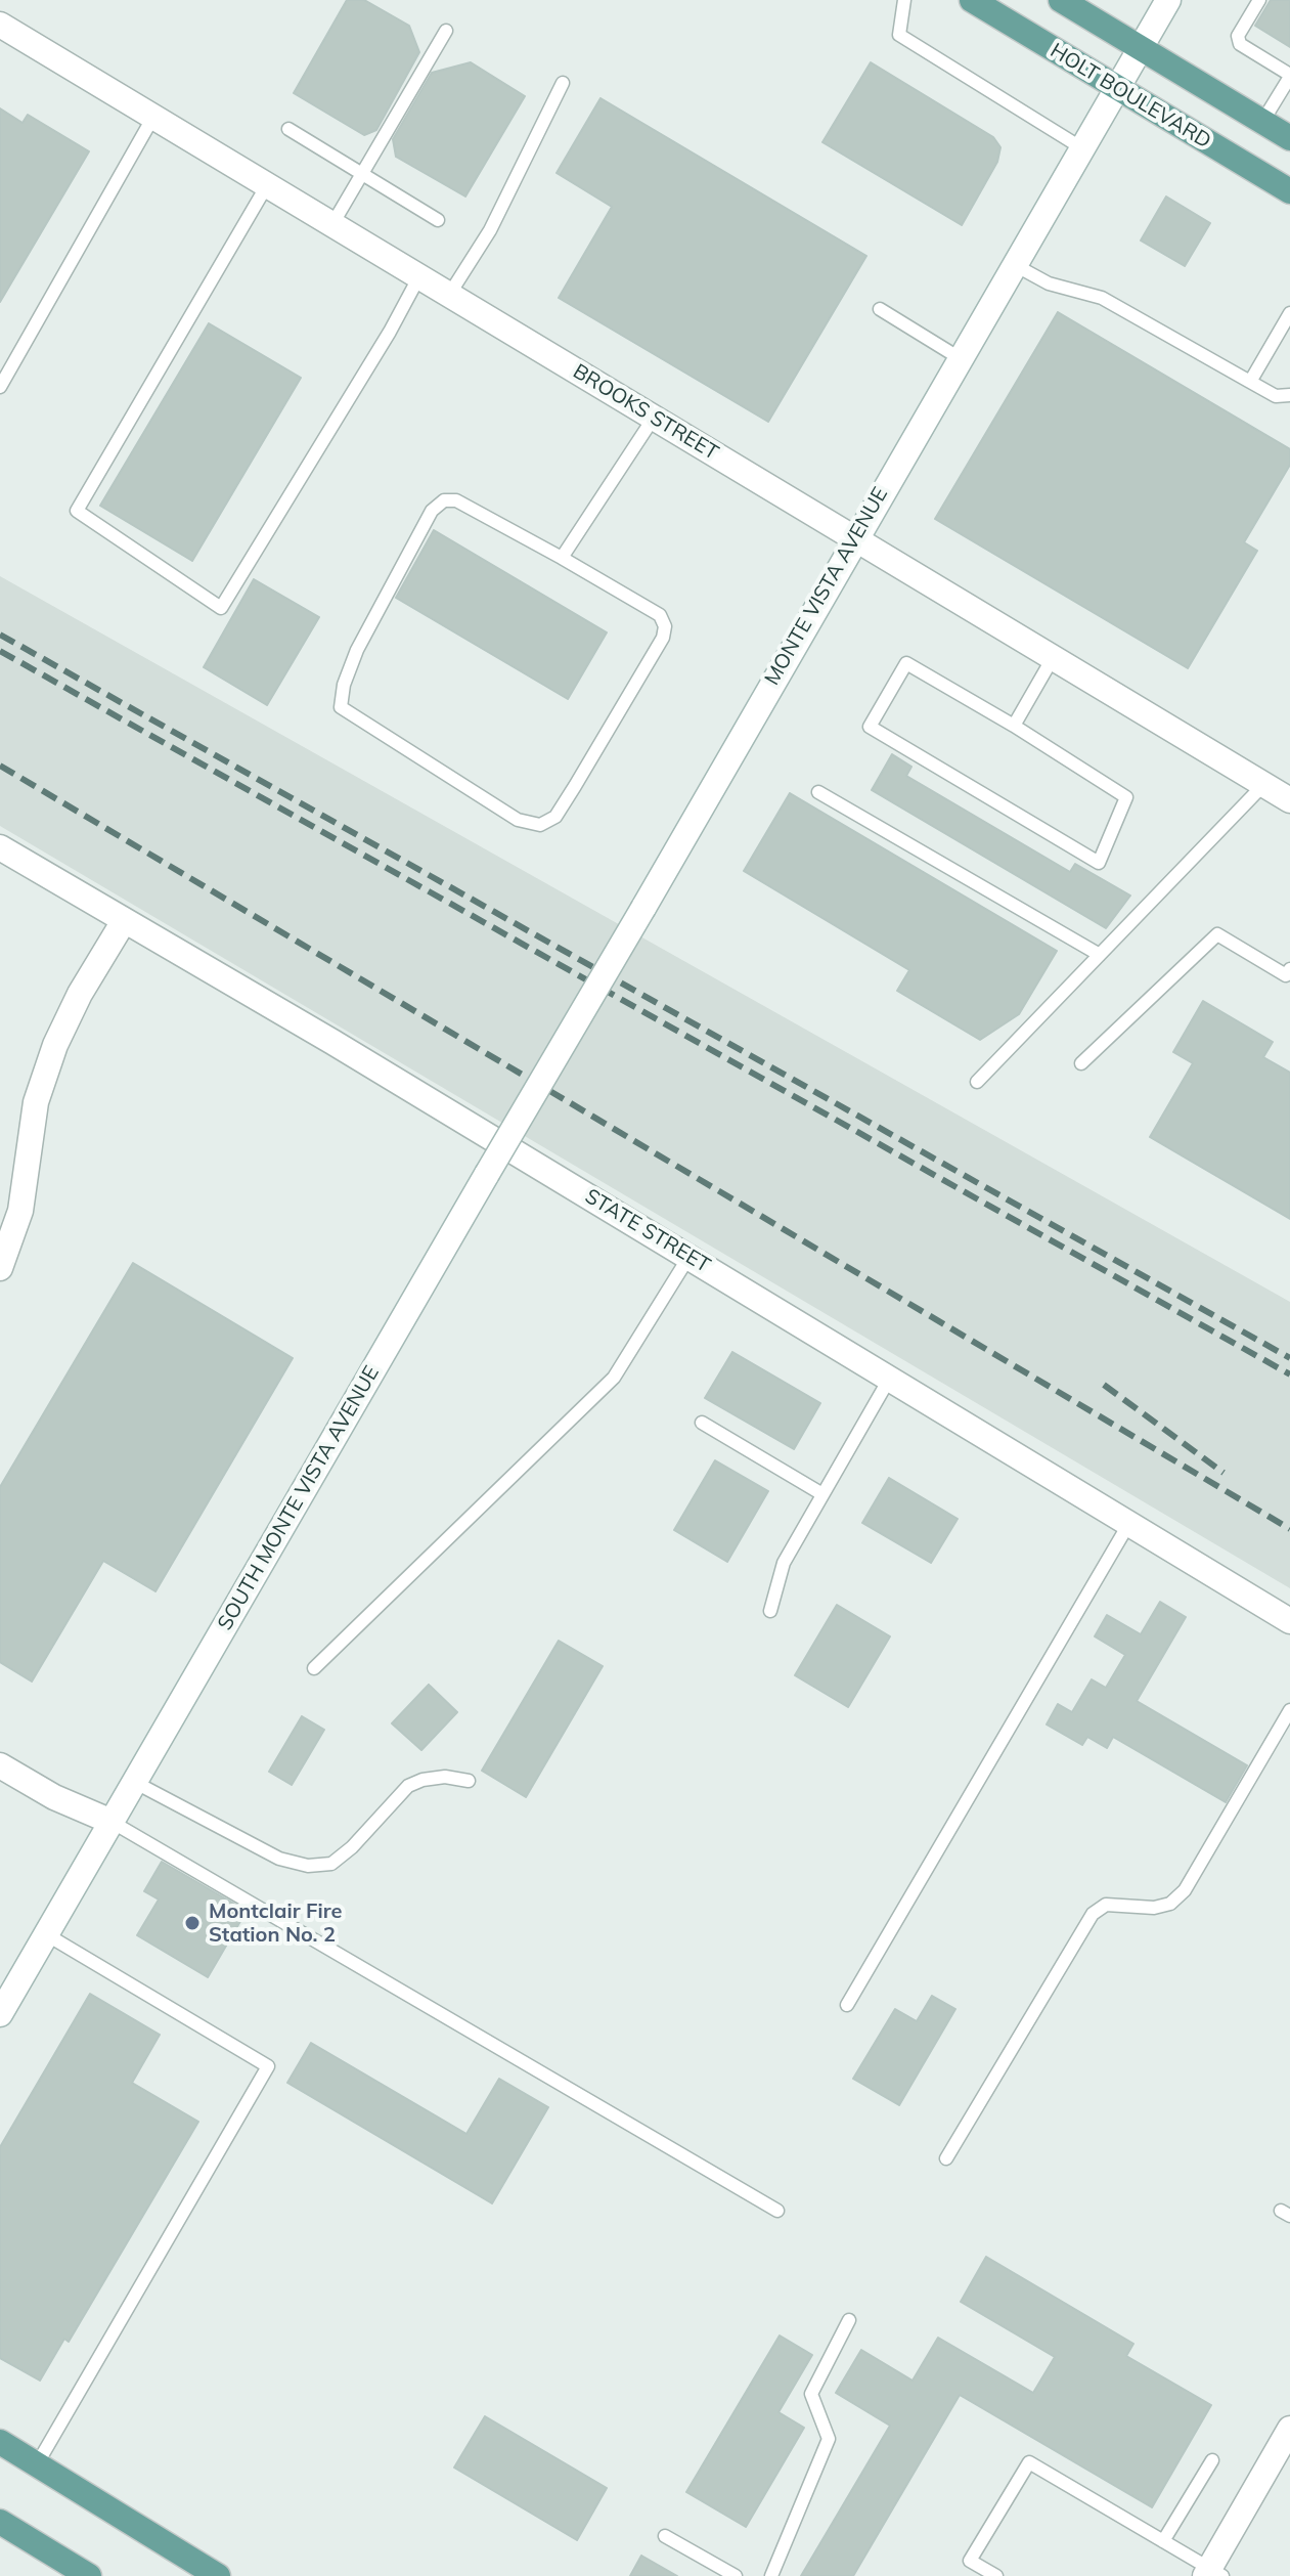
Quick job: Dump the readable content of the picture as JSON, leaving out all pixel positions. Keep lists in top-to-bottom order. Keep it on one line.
{"streets":{"main road":["HOLT BOULEVARD"],"street":["BROOKS STREET","MONTE VISTA AVENUE","STATE STREET","SOUTH MONTE VISTA AVENUE"]},"crossings":[["HOLT BOULEVARD","MONTE VISTA AVENUE"],["BROOKS STREET","MONTE VISTA AVENUE"],["MONTE VISTA AVENUE","SOUTH MONTE VISTA AVENUE"]],"places":["Montclair Fire Station No. 2"]}
